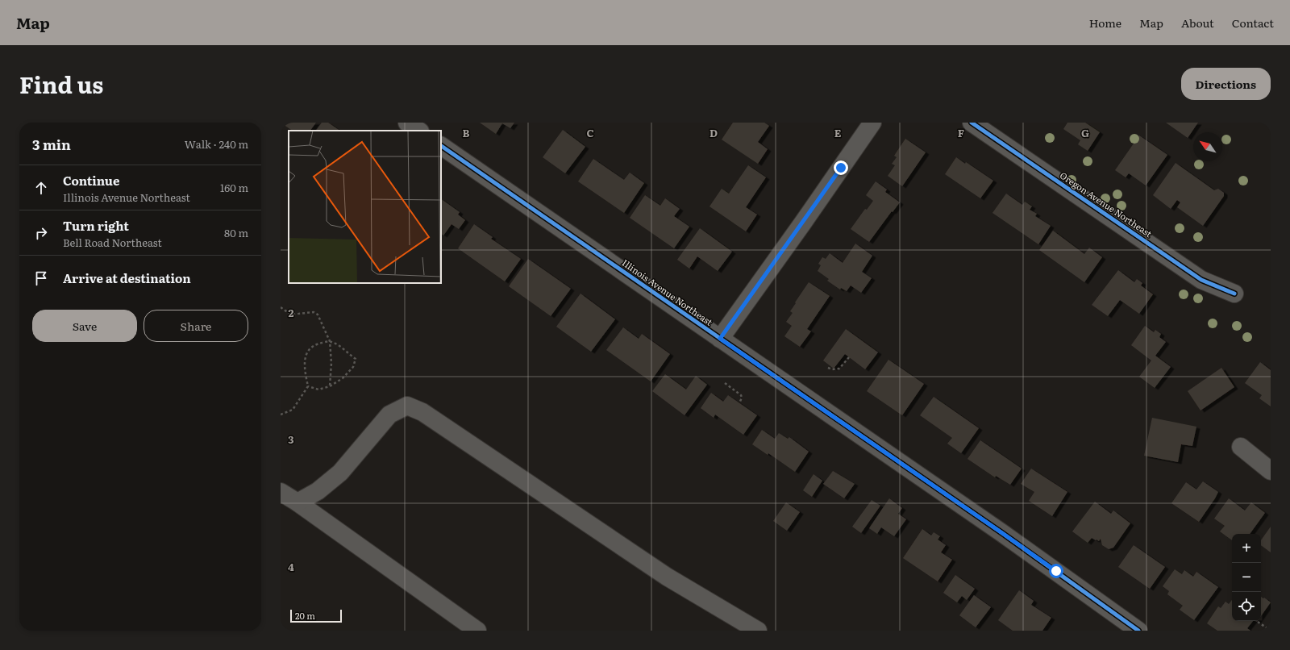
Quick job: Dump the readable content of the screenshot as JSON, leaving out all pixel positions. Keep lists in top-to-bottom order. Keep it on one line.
{"streets":{"street":["Oregon Avenue Northeast","Illinois Avenue Northeast"]},"scale_bar":"20 m","north":"top left","page":{"header":"Map","nav":["Home","Map","About","Contact"],"title":"Find us","buttons":["Directions",["Save","Share"]],"heading":["3 min","Walk · 240 m"],"list":[["Continue","Illinois Avenue Northeast","160 m"],["Turn right","Bell Road Northeast","80 m"],"Arrive at destination"],"map_buttons":["+","−"],"scale":"20 m"},"grid":{"columns":["B","C","D","E","F","G"],"rows":["2","3","4"]}}
